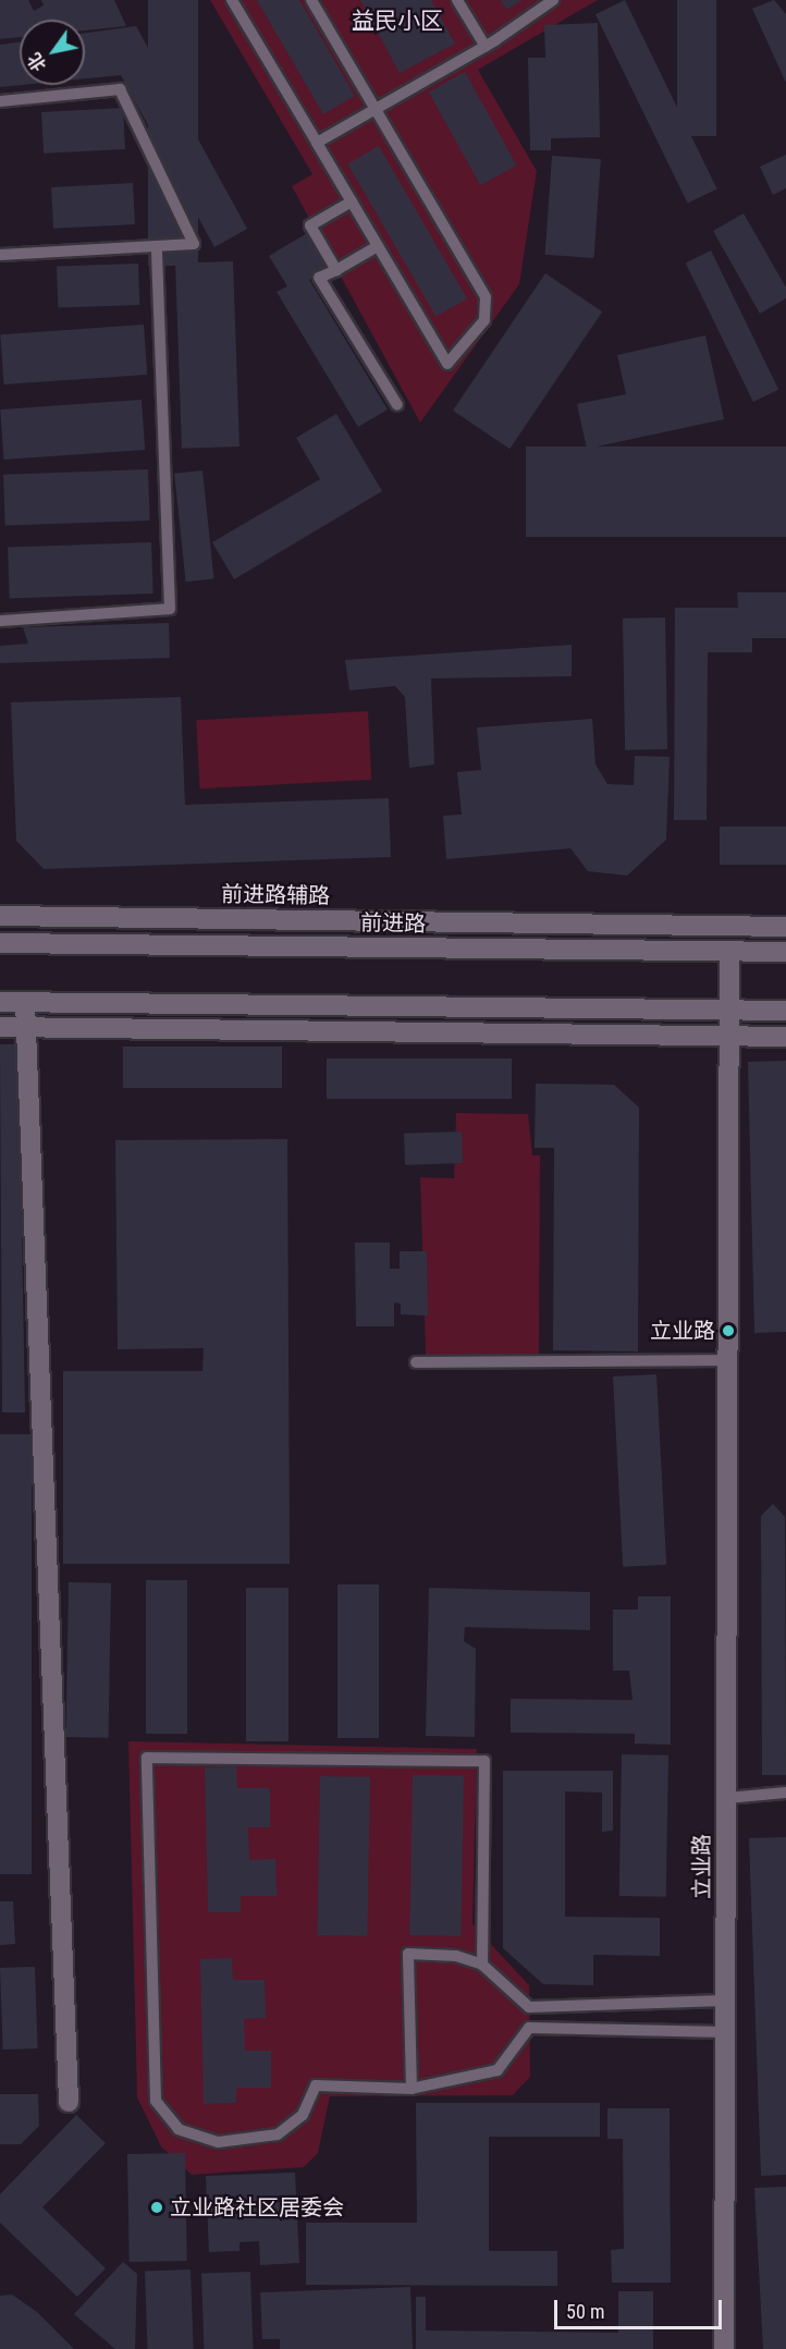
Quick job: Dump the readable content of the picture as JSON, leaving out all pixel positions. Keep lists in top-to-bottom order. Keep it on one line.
{"streets":{"street":["前进路辅路","前进路","立业路"]},"crossings":[["前进路","立业路"]],"districts":["益民小区"],"places":["立业路","立业路社区居委会"],"scale_bar":"50 m","north":"bottom left"}
